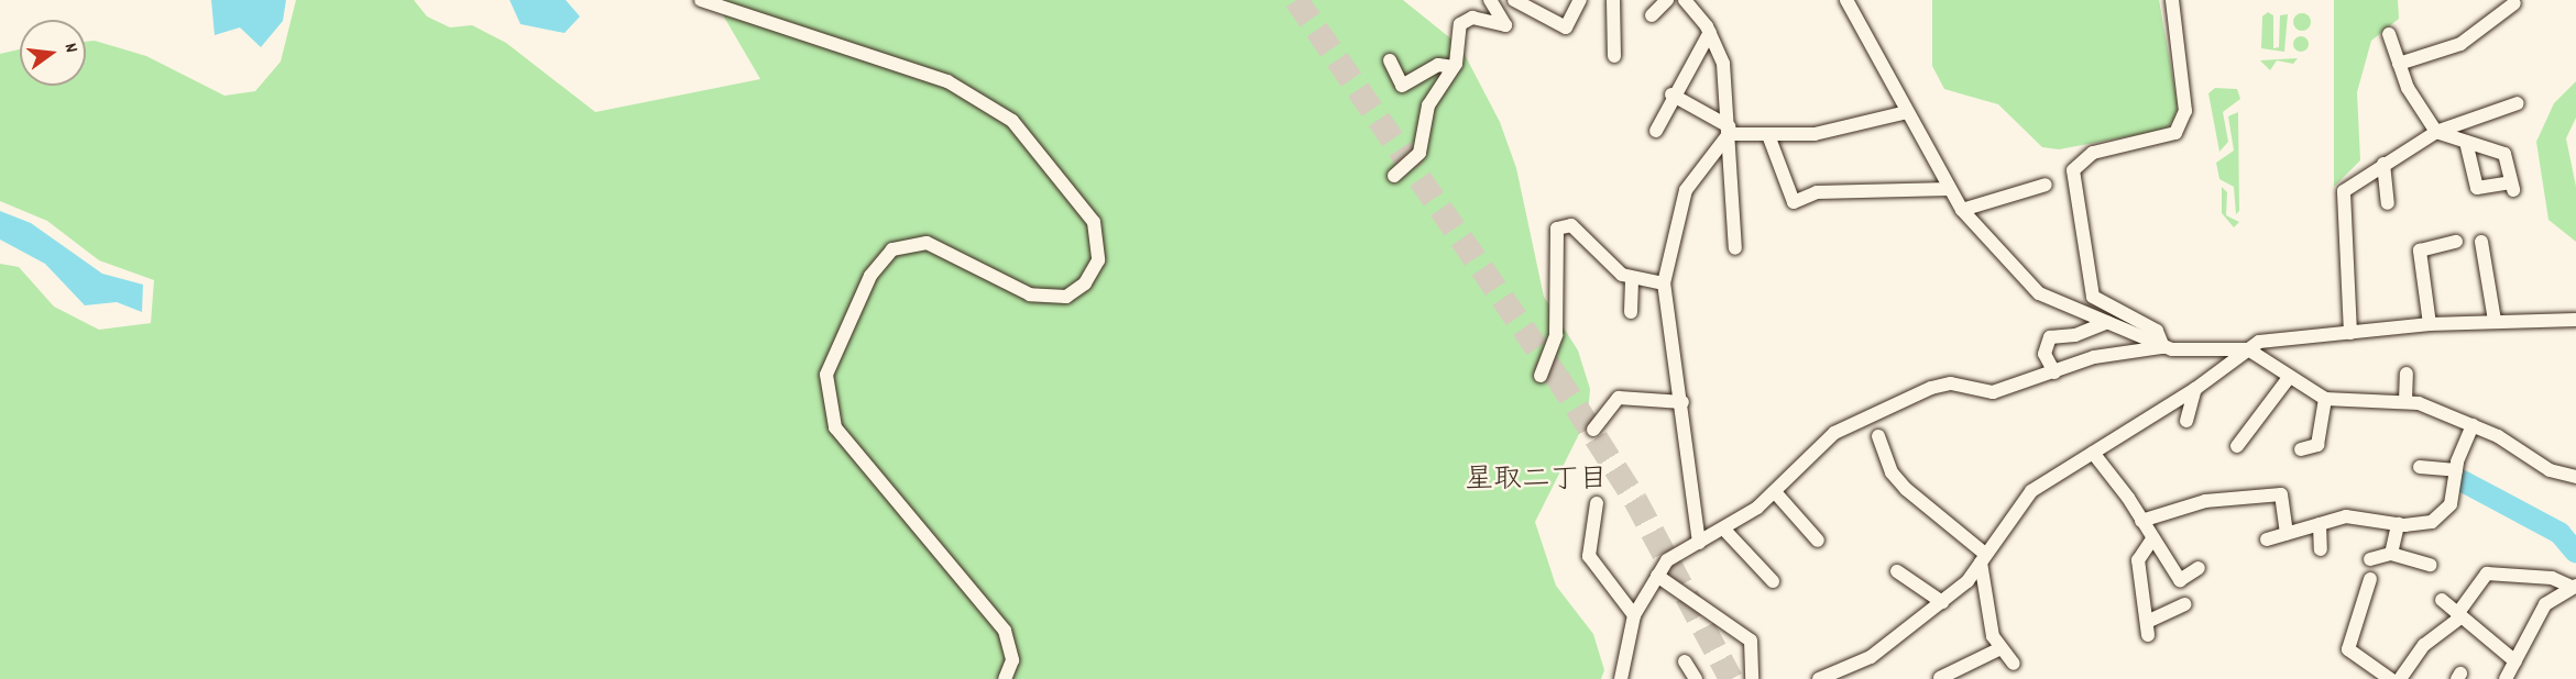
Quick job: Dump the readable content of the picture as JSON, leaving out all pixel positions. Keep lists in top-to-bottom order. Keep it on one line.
{"districts":["星取二丁目"],"north":"right"}
